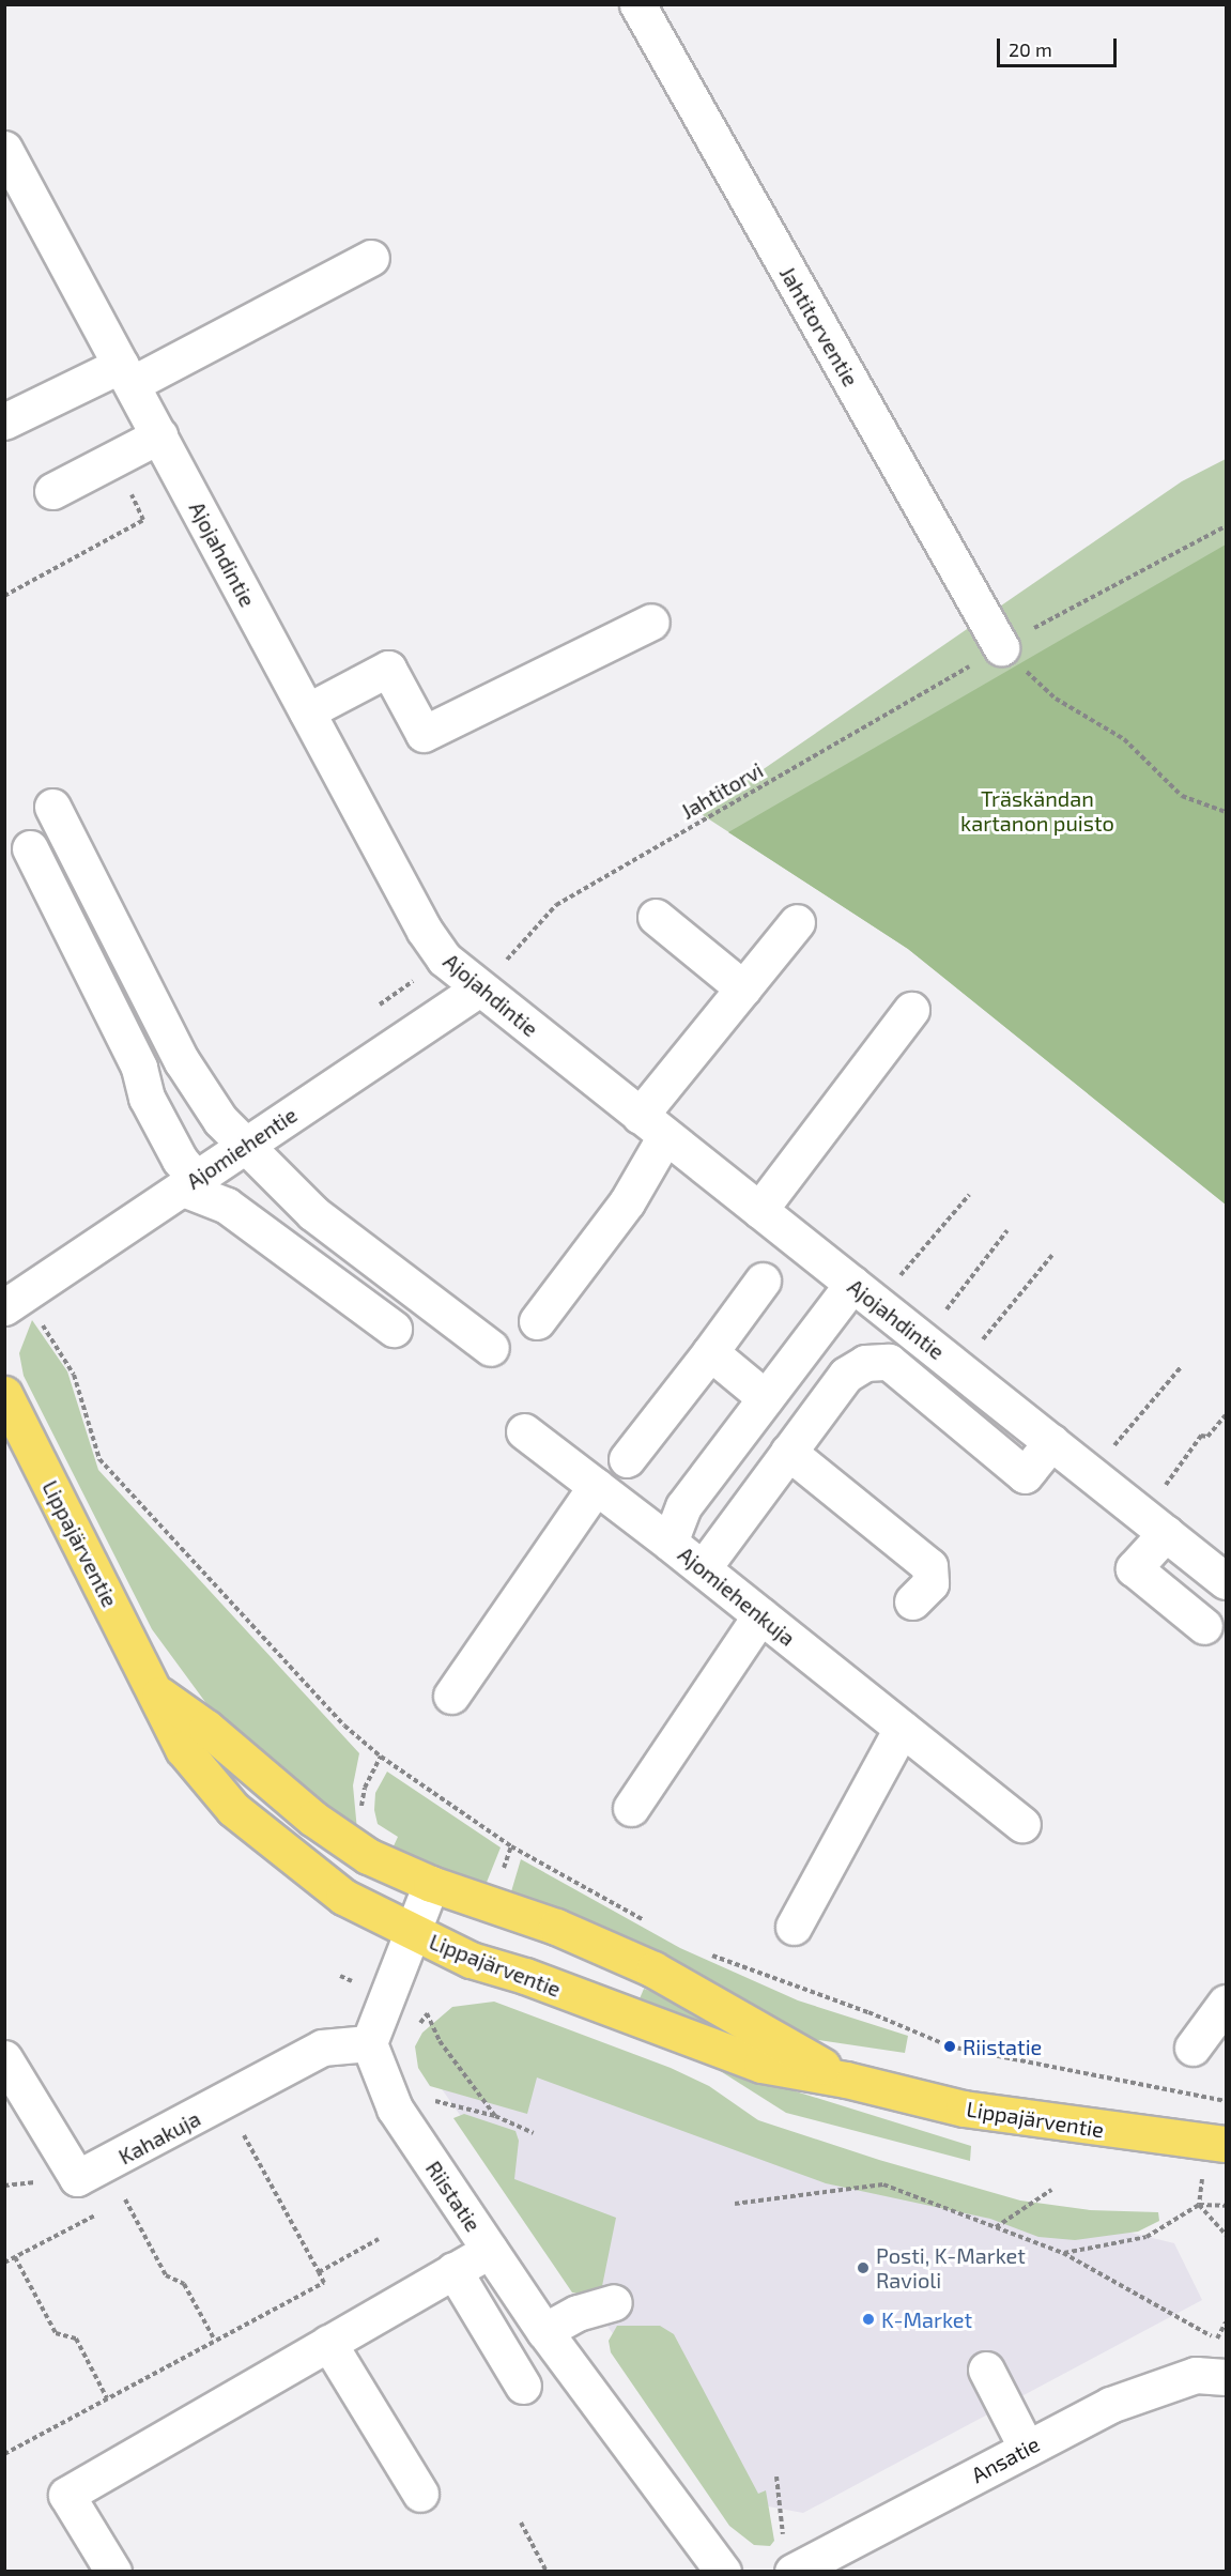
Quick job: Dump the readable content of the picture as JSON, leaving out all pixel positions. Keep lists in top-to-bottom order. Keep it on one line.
{"streets":{"main road":["Lippajärventie"],"street":["Jahtitorventie","Ajojahdintie","Ajomiehentie","Ajomiehenkuja","Kahakuja","Riistatie","Ansatie"],"path":["Jahtitorvi"]},"crossings":[["Jahtitorventie","Jahtitorvi"],["Ajojahdintie","Jahtitorvi"],["Ajojahdintie","Ajomiehentie"],["Ajojahdintie","Ajomiehenkuja"],["Jahtitorvi","Ajomiehentie"],["Kahakuja","Riistatie"]],"parks":["Träskändan kartanon puisto"],"places":["Riistatie","Posti, K-Market Ravioli","K-Market"],"scale_bar":"20 m"}
